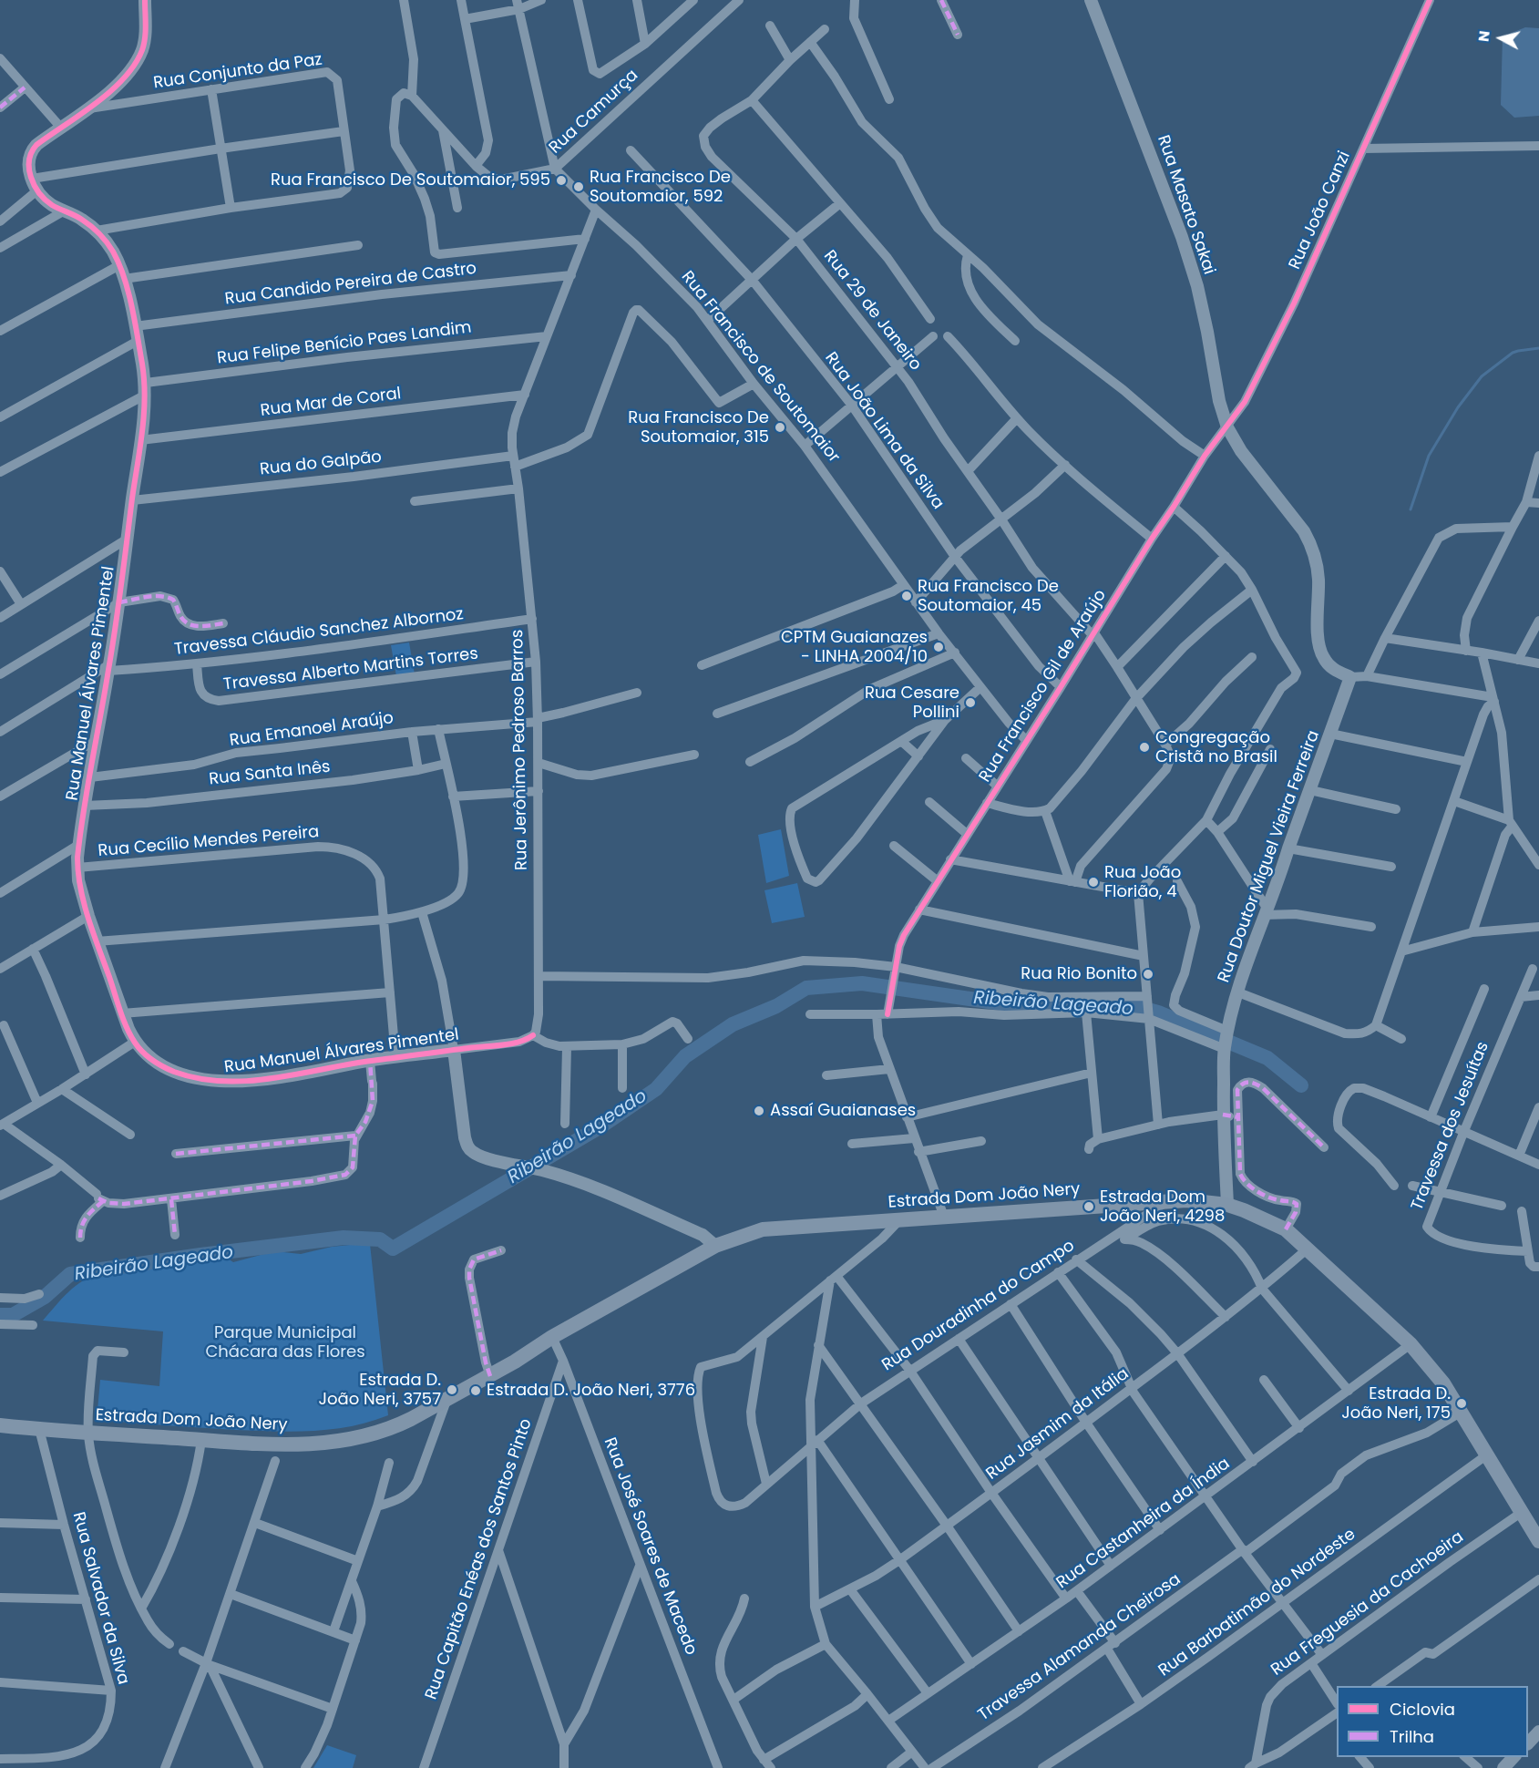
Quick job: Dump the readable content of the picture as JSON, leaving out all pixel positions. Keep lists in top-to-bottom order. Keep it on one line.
{"streets":{"main road":["Estrada Dom João Nery"],"street":["Rua Conjunto da Paz","Rua Camurça","Rua Masato Sakai","Rua João Canzi","Rua Candido Pereira de Castro","Rua 29 de Janeiro","Rua Felipe Benício Paes Landim","Rua Francisco de Soutomaior","Rua Mar de Coral","Rua João Lima da Silva","Rua do Galpão","Travessa Cláudio Sanchez Albornoz","Travessa Alberto Martins Torres","Rua Manuel Álvares Pimentel","Rua Francisco Gil de Araújo","Rua Emanoel Araújo","Rua Jerônimo Pedroso Barros","Rua Santa Inês","Rua Cecílio Mendes Pereira","Rua Doutor Miguel Vieira Ferreira","Travessa dos Jesuítas","Rua Douradinha do Campo","Rua Jasmim da Itália","Rua Castanheira da Índia","Rua José Soares de Macedo","Rua Capitão Enéas dos Santos Pinto","Rua Salvador da Silva","Rua Barbatimão do Nordeste","Rua Freguesia da Cachoeira","Travessa Alamanda Cheirosa"]},"crossings":[["Rua Camurça","Rua Francisco de Soutomaior"],["Rua Masato Sakai","Rua João Canzi"],["Rua Masato Sakai","Rua Francisco Gil de Araújo"],["Rua Masato Sakai","Rua Doutor Miguel Vieira Ferreira"],["Rua João Canzi","Rua Francisco Gil de Araújo"],["Rua Candido Pereira de Castro","Rua Manuel Álvares Pimentel"],["Rua Candido Pereira de Castro","Rua Jerônimo Pedroso Barros"],["Rua 29 de Janeiro","Rua Francisco Gil de Araújo"],["Rua Felipe Benício Paes Landim","Rua Manuel Álvares Pimentel"],["Rua Felipe Benício Paes Landim","Rua Jerônimo Pedroso Barros"],["Rua Francisco de Soutomaior","Rua Francisco Gil de Araújo"],["Rua Francisco de Soutomaior","Rua Jerônimo Pedroso Barros"],["Rua Mar de Coral","Rua Manuel Álvares Pimentel"],["Rua Mar de Coral","Rua Jerônimo Pedroso Barros"],["Rua João Lima da Silva","Rua Francisco Gil de Araújo"],["Rua do Galpão","Rua Manuel Álvares Pimentel"],["Rua do Galpão","Rua Jerônimo Pedroso Barros"],["Travessa Cláudio Sanchez Albornoz","Travessa Alberto Martins Torres"],["Travessa Cláudio Sanchez Albornoz","Rua Manuel Álvares Pimentel"],["Travessa Cláudio Sanchez Albornoz","Rua Jerônimo Pedroso Barros"],["Travessa Alberto Martins Torres","Rua Jerônimo Pedroso Barros"],["Rua Manuel Álvares Pimentel","Rua Emanoel Araújo"],["Rua Manuel Álvares Pimentel","Rua Jerônimo Pedroso Barros"],["Rua Manuel Álvares Pimentel","Rua Santa Inês"],["Rua Manuel Álvares Pimentel","Rua Cecílio Mendes Pereira"],["Rua Emanoel Araújo","Rua Jerônimo Pedroso Barros"],["Rua Doutor Miguel Vieira Ferreira","Estrada Dom João Nery"],["Estrada Dom João Nery","Rua Douradinha do Campo"],["Estrada Dom João Nery","Rua Jasmim da Itália"],["Estrada Dom João Nery","Rua Castanheira da Índia"],["Estrada Dom João Nery","Rua José Soares de Macedo"],["Estrada Dom João Nery","Rua Salvador da Silva"],["Estrada Dom João Nery","Rua Barbatimão do Nordeste"],["Estrada Dom João Nery","Rua Freguesia da Cachoeira"],["Estrada Dom João Nery","Travessa Alamanda Cheirosa"],["Rua José Soares de Macedo","Rua Capitão Enéas dos Santos Pinto"]],"water":["Ribeirão Lageado"],"parks":["Parque Municipal Chácara das Flores"],"places":["Rua Francisco De Soutomaior, 595","Rua Francisco De Soutomaior, 592","Rua Francisco De Soutomaior, 315","Rua Francisco De Soutomaior, 45","CPTM Guaianazes - LINHA 2004/10","Rua Cesare Pollini","Congregação Cristã no Brasil","Rua João Florião, 4","Rua Rio Bonito","Assaí Guaianases","Estrada Dom João Neri, 4298","Estrada D. João Neri, 3757","Estrada D. João Neri, 3776","Estrada D. João Neri, 175"],"legend":["Ciclovia","Trilha"],"north":"left"}
